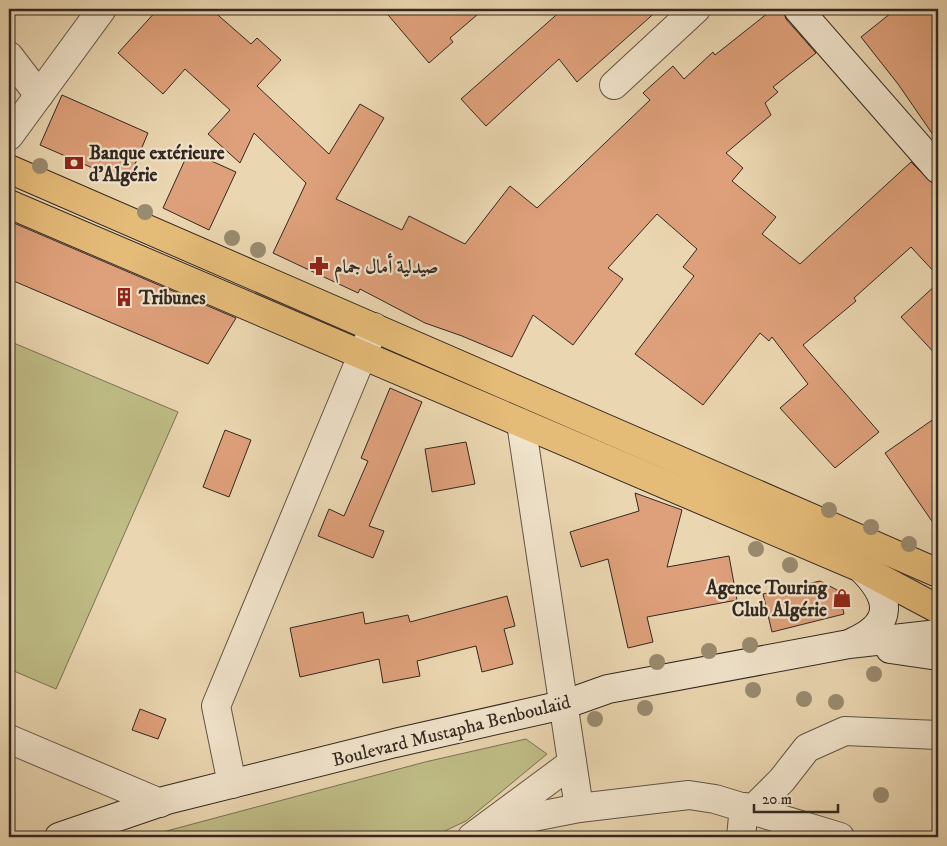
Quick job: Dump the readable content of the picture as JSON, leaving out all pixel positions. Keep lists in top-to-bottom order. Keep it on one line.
{"streets":{"street":["Boulevard Mustapha Benboulaïd"]},"places":{"bank":["Banque extérieure d'Algérie"],"pharmacy":["صيدلية أمال جمام"],"building":["Tribunes"],"shop":["Agence Touring Club Algérie"]},"scale_bar":"20 m"}
